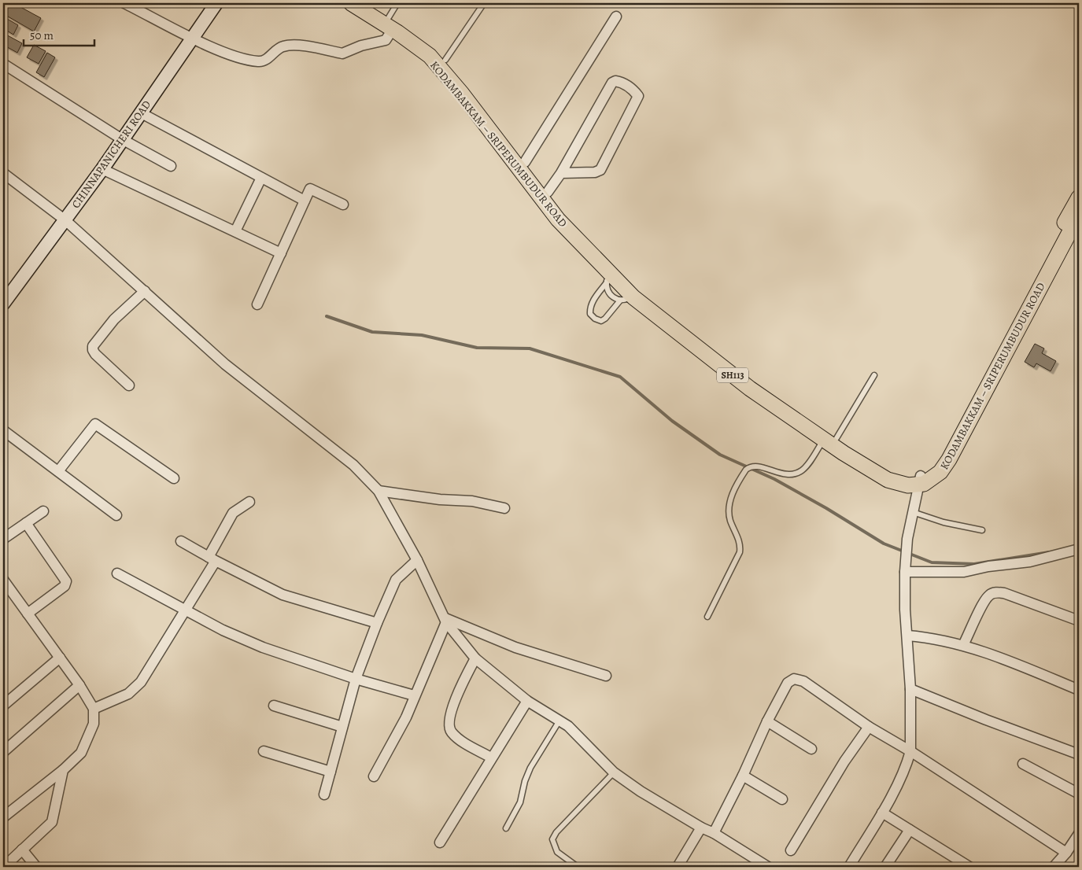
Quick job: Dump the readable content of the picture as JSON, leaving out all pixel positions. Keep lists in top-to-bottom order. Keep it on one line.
{"streets":{"main road":["KODAMBAKKAM – SRIPERUMBUDUR ROAD","SH113"],"street":["CHINNAPANICHERI ROAD"]},"scale_bar":"50 m"}
